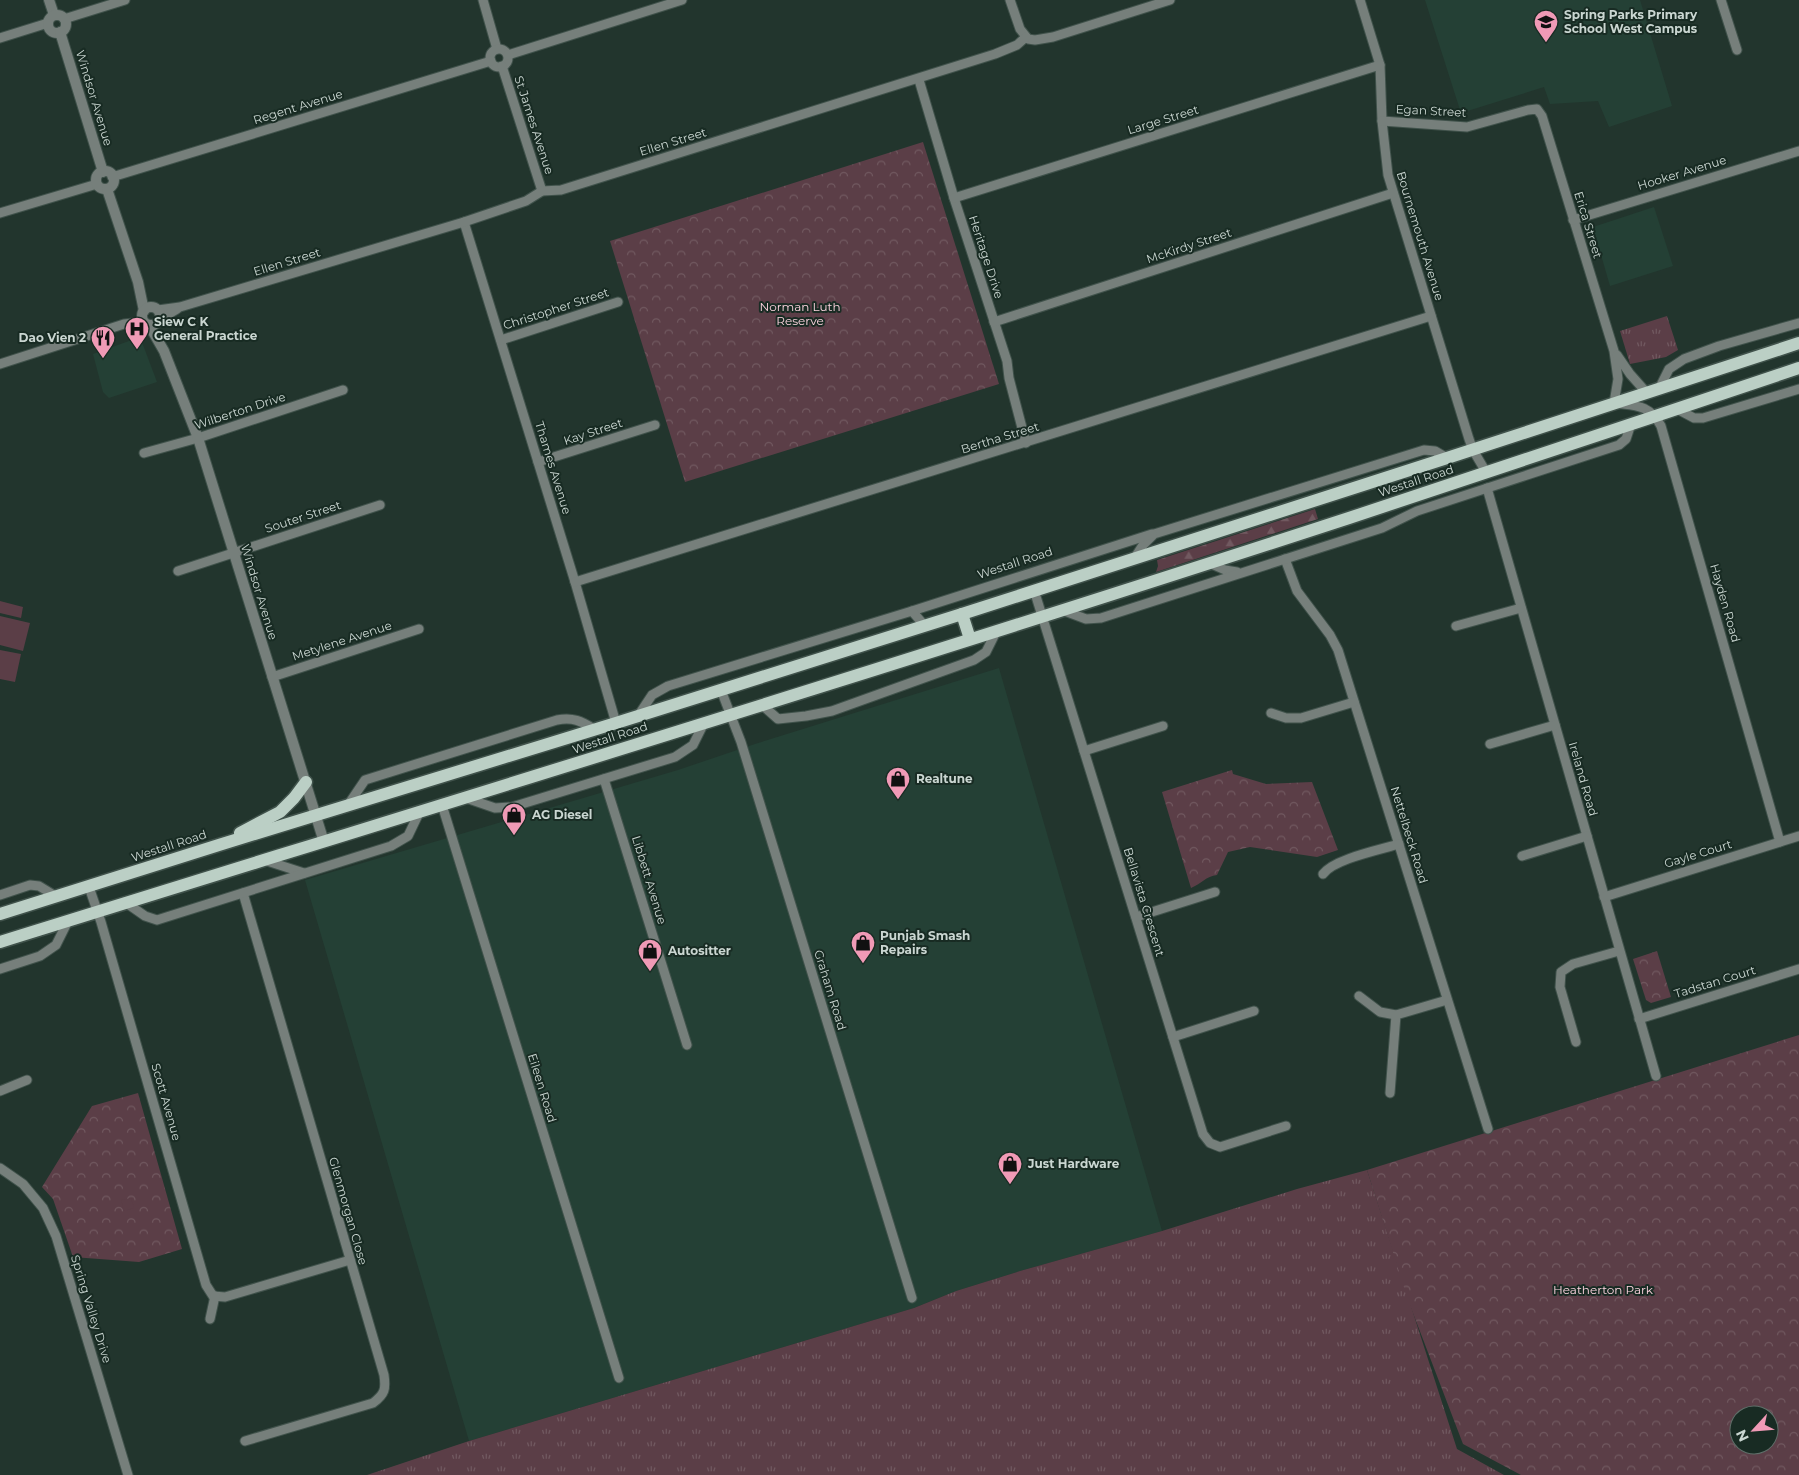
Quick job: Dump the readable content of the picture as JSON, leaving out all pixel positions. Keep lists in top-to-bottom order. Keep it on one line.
{"streets":{"main road":["Westall Road"],"street":["Windsor Avenue","Regent Avenue","Egan Street","Large Street","St James Avenue","Ellen Street","Hooker Avenue","Erica Street","Bournemouth Avenue","McKirdy Street","Heritage Drive","Christopher Street","Wilberton Drive","Kay Street","Bertha Street","Thames Avenue","Souter Street","Hayden Road","Metylene Avenue","Ireland Road","Nettelbeck Road","Gayle Court","Libbett Avenue","Bellavista Crescent","Tadstan Court","Graham Road","Eileen Road","Scott Avenue","Glenmorgan Close","Spring Valley Drive"]},"crossings":[["Windsor Avenue","Regent Avenue"],["Windsor Avenue","Ellen Street"],["Windsor Avenue","Wilberton Drive"],["Windsor Avenue","Westall Road"],["Windsor Avenue","Souter Street"],["Windsor Avenue","Metylene Avenue"],["Regent Avenue","St James Avenue"],["Egan Street","Erica Street"],["Egan Street","Bournemouth Avenue"],["Large Street","Bournemouth Avenue"],["Large Street","Heritage Drive"],["St James Avenue","Ellen Street"],["Ellen Street","Heritage Drive"],["Ellen Street","Thames Avenue"],["Hooker Avenue","Erica Street"],["Erica Street","Westall Road"],["Bournemouth Avenue","McKirdy Street"],["Bournemouth Avenue","Bertha Street"],["Bournemouth Avenue","Westall Road"],["McKirdy Street","Heritage Drive"],["Heritage Drive","Bertha Street"],["Christopher Street","Thames Avenue"],["Kay Street","Thames Avenue"],["Bertha Street","Thames Avenue"],["Thames Avenue","Westall Road"],["Westall Road","Hayden Road"],["Westall Road","Bellavista Crescent"],["Westall Road","Graham Road"],["Westall Road","Eileen Road"],["Westall Road","Scott Avenue"],["Hayden Road","Gayle Court"],["Ireland Road","Gayle Court"],["Ireland Road","Tadstan Court"]],"parks":["Norman Luth Reserve","Heatherton Park"],"places":{"school or university":["Spring Parks Primary School West Campus"],"hospital":["Siew C K General Practice"],"restaurant":["Dao Vien 2"],"shop":["Realtune","AG Diesel","Punjab Smash Repairs","Autositter","Just Hardware"]},"north":"bottom left"}
